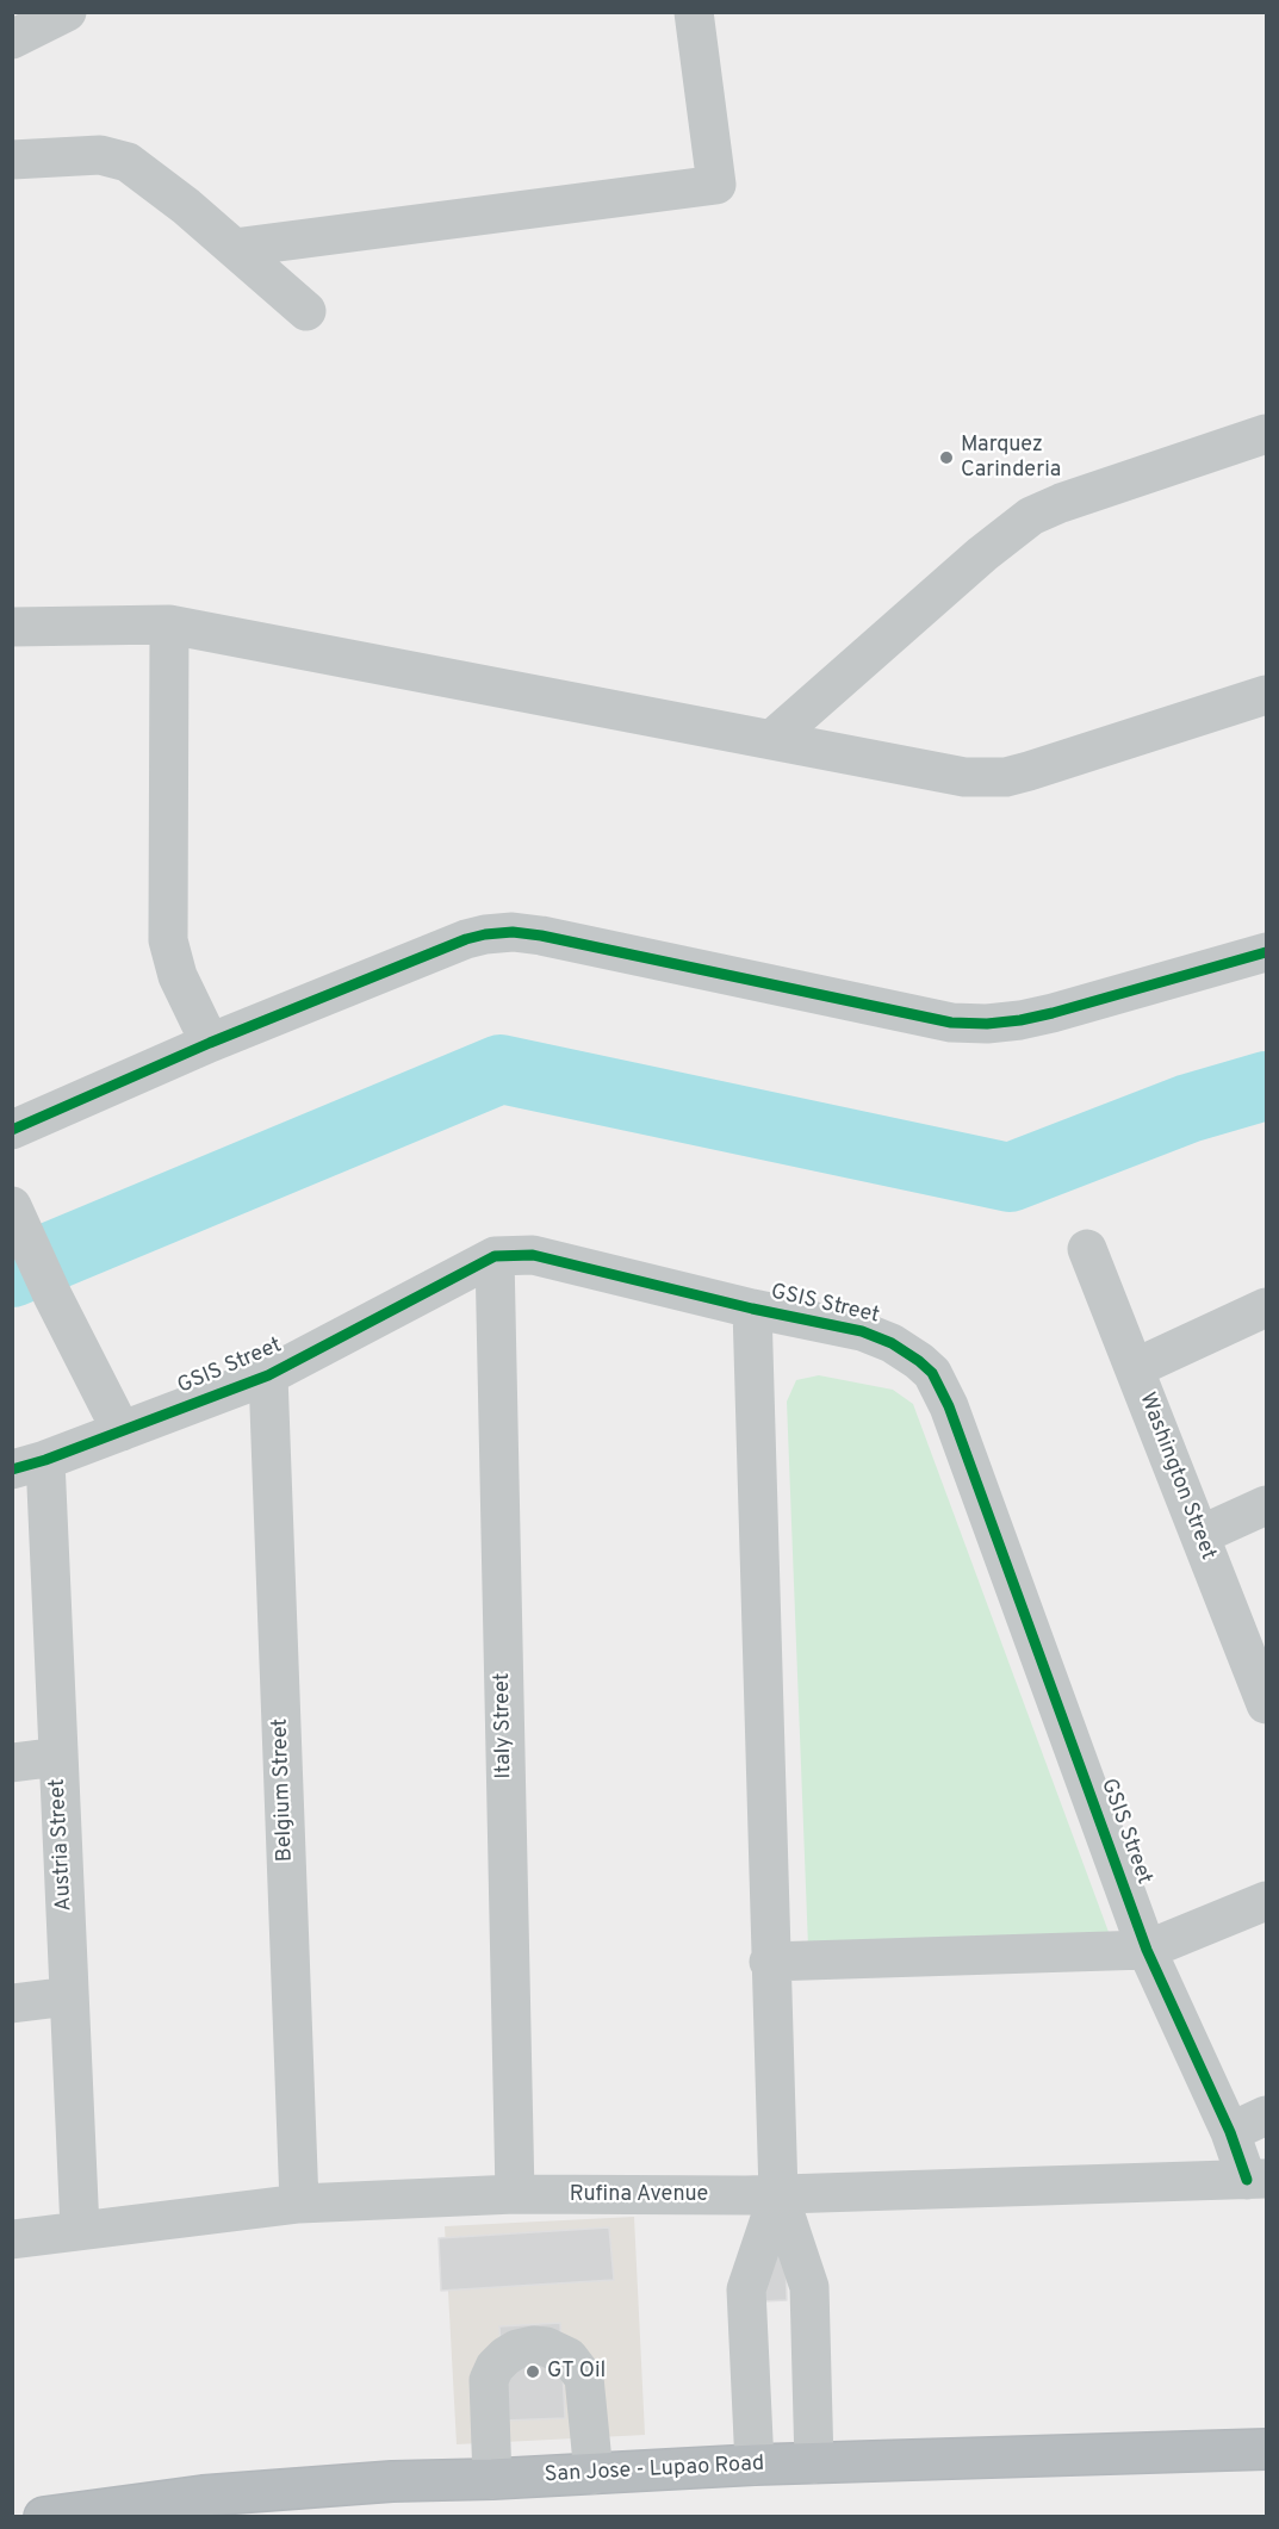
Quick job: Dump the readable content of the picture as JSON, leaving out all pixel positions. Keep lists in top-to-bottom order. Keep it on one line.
{"streets":{"highway":["San Jose - Lupao Road"],"street":["GSIS Street","Washington Street","Italy Street","Belgium Street","Austria Street","Rufina Avenue"]},"crossings":[["GSIS Street","Italy Street"],["GSIS Street","Belgium Street"],["GSIS Street","Austria Street"],["GSIS Street","Rufina Avenue"],["Italy Street","Rufina Avenue"],["Belgium Street","Rufina Avenue"],["Austria Street","Rufina Avenue"]],"places":["Marquez Carinderia","GT Oil"]}
